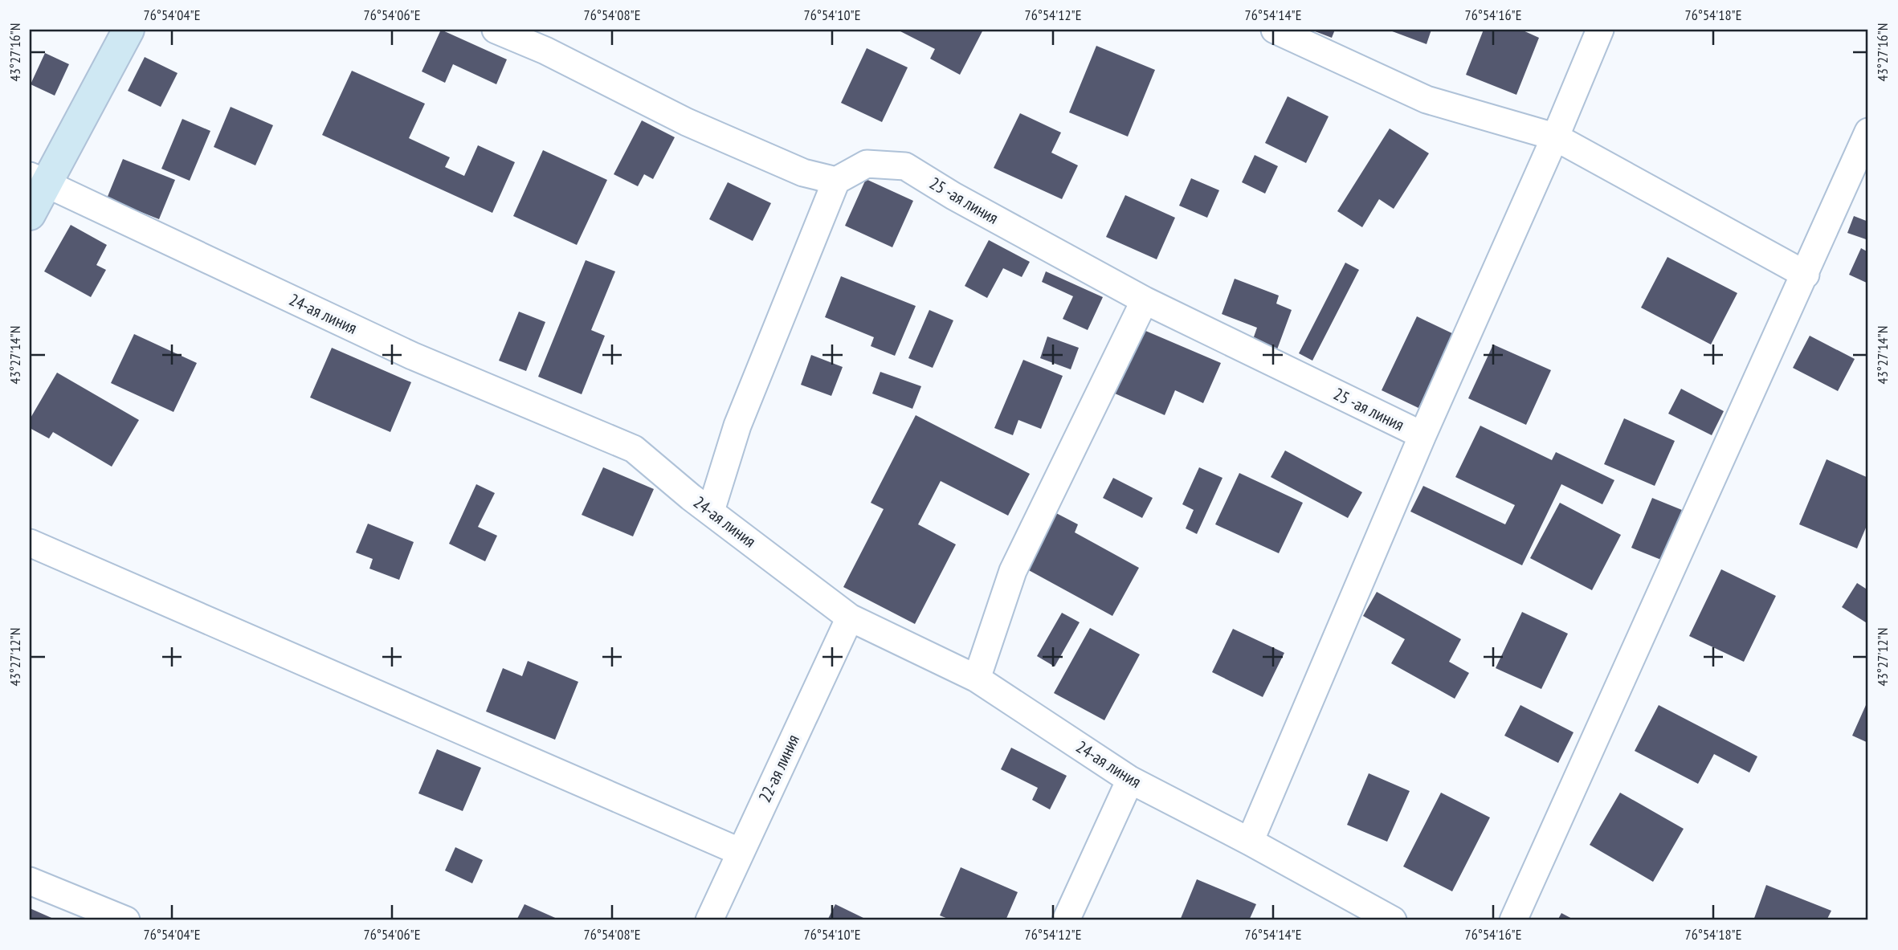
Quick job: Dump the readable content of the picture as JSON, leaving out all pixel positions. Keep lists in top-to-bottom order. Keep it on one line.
{"streets":{"street":["25 -ая линия","24-ая линия","22-ая линия"]},"crossings":[["24-ая линия","22-ая линия"]],"coordinates":["76°54'04\"E","76°54'06\"E","76°54'08\"E","76°54'10\"E","76°54'12\"E","76°54'14\"E","76°54'16\"E","76°54'18\"E","43°27'16\"N","43°27'14\"N","43°27'12\"N"]}
